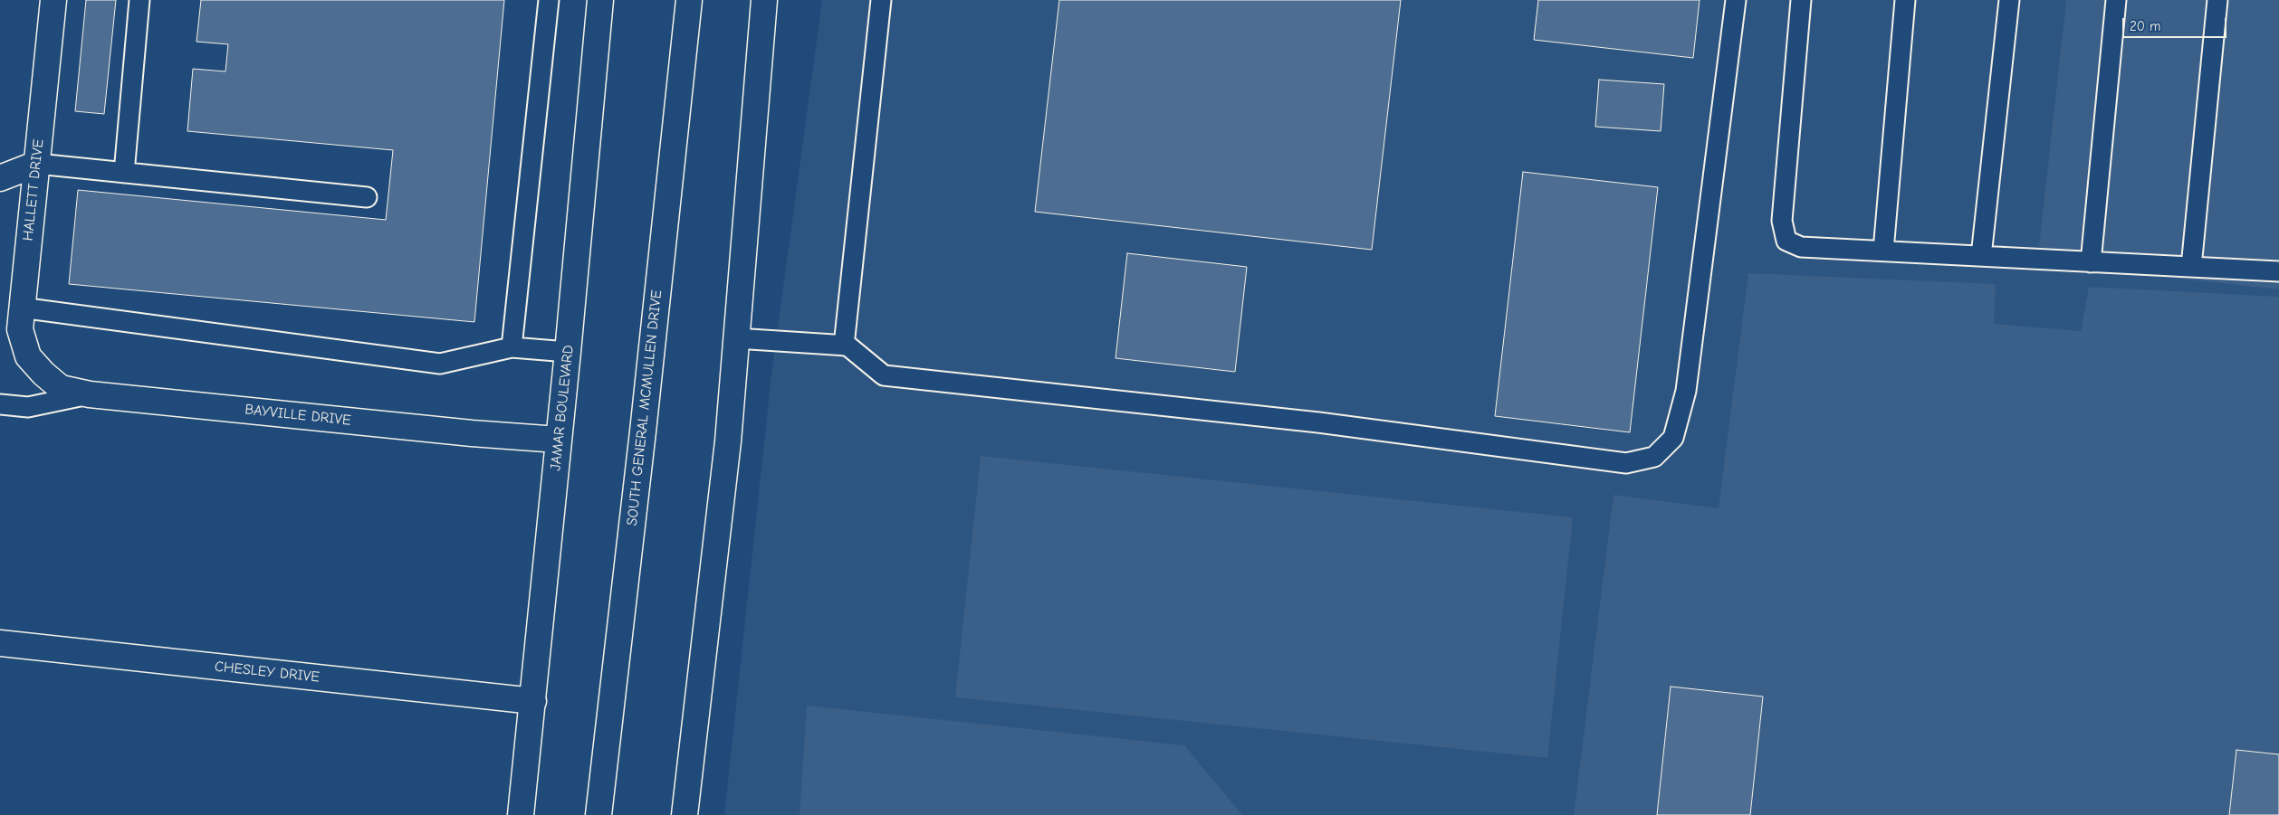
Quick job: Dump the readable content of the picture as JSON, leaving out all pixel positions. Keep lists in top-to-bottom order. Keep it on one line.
{"streets":{"street":["HALLETT DRIVE","JAMAR BOULEVARD","SOUTH GENERAL MCMULLEN DRIVE","BAYVILLE DRIVE","CHESLEY DRIVE"]},"crossings":[["HALLETT DRIVE","BAYVILLE DRIVE"],["JAMAR BOULEVARD","BAYVILLE DRIVE"],["JAMAR BOULEVARD","CHESLEY DRIVE"]],"scale_bar":"20 m"}
